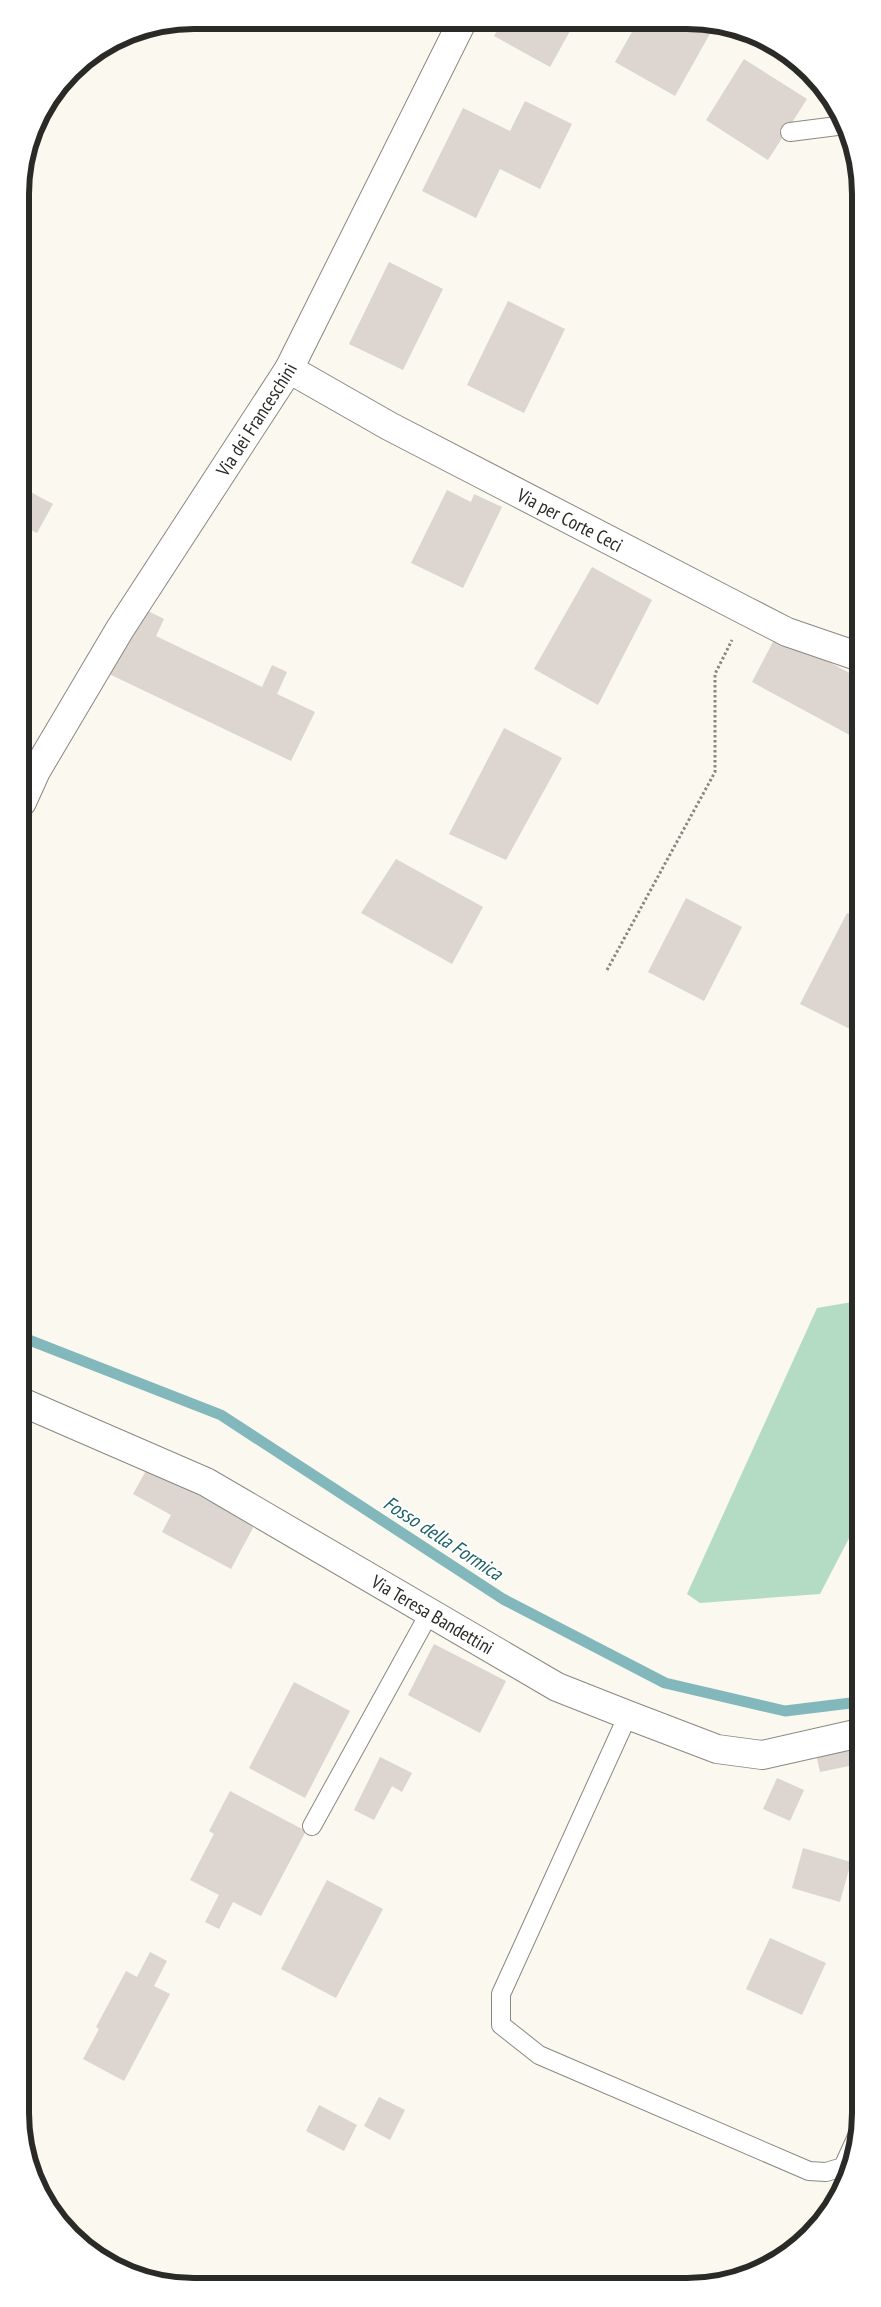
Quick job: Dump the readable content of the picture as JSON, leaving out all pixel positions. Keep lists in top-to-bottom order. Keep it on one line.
{"streets":{"street":["Via dei Franceschini","Via per Corte Ceci","Via Teresa Bandettini"]},"crossings":[["Via dei Franceschini","Via per Corte Ceci"]],"water":["Fosso della Formica"]}
